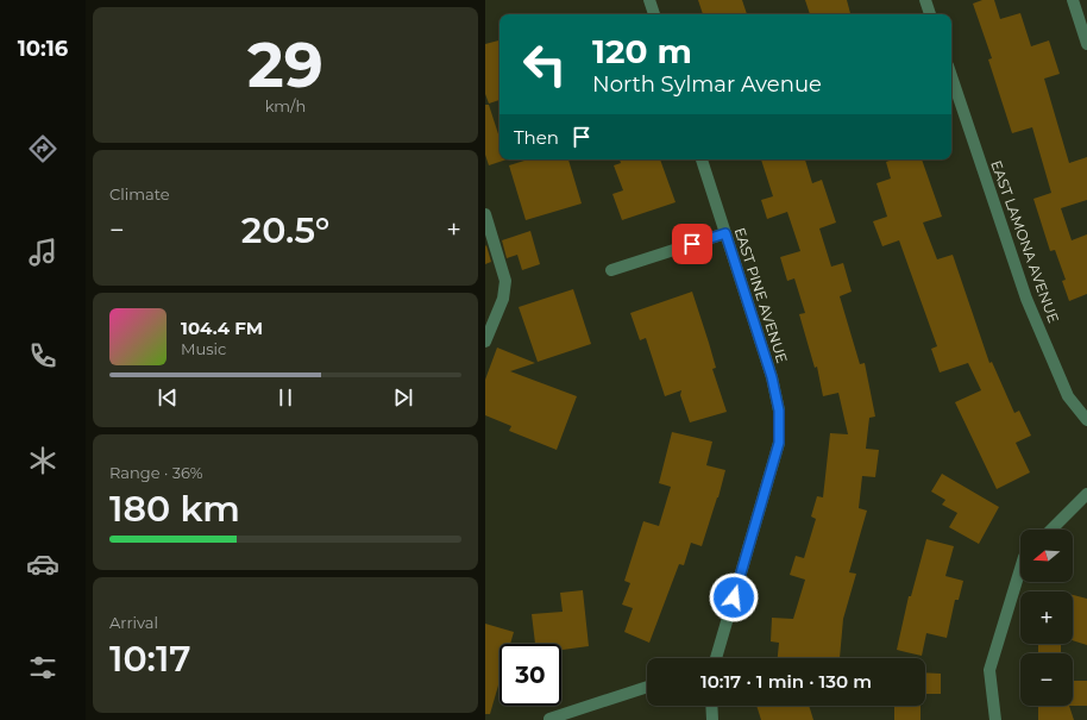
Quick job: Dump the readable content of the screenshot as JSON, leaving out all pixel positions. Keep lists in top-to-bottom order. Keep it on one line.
{"streets":{"street":["EAST LAMONA AVENUE","EAST PINE AVENUE"]},"north":"left","page":{"tabs":"10:16","tile":[["29","km/h"],"Climate",["Range · 36%","180 km"],["Arrival","10:17"]],"turn":["120 m","North Sylmar Avenue"],"then":"Then","heat":["−","20.5°","+"],"song":["104.4 FM","Music"],"map_buttons":["+","−"],"limit":"30","trip":"10:17 · 1 min · 130 m"}}
